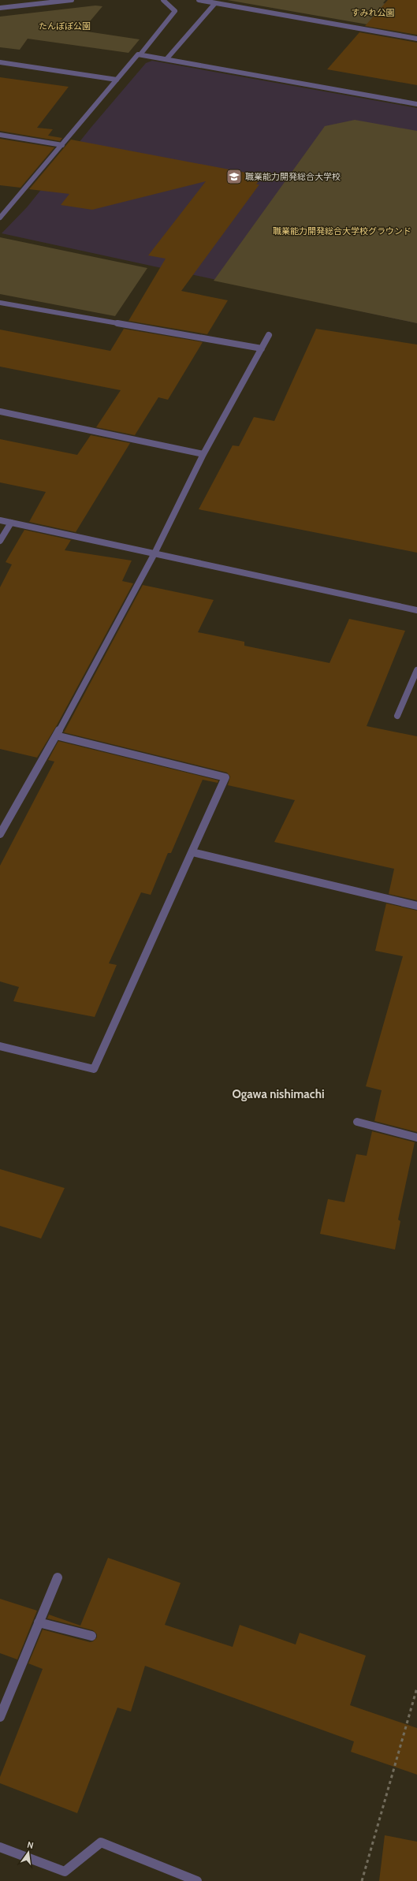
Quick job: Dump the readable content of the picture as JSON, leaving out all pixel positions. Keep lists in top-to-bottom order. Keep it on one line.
{"districts":["Ogawa nishimachi"],"parks":["すみれ公園","たんぽぽ公園","職業能力開発総合大学校グラウンド"],"places":{"school or university":["職業能力開発総合大学校"]},"north":"top"}
